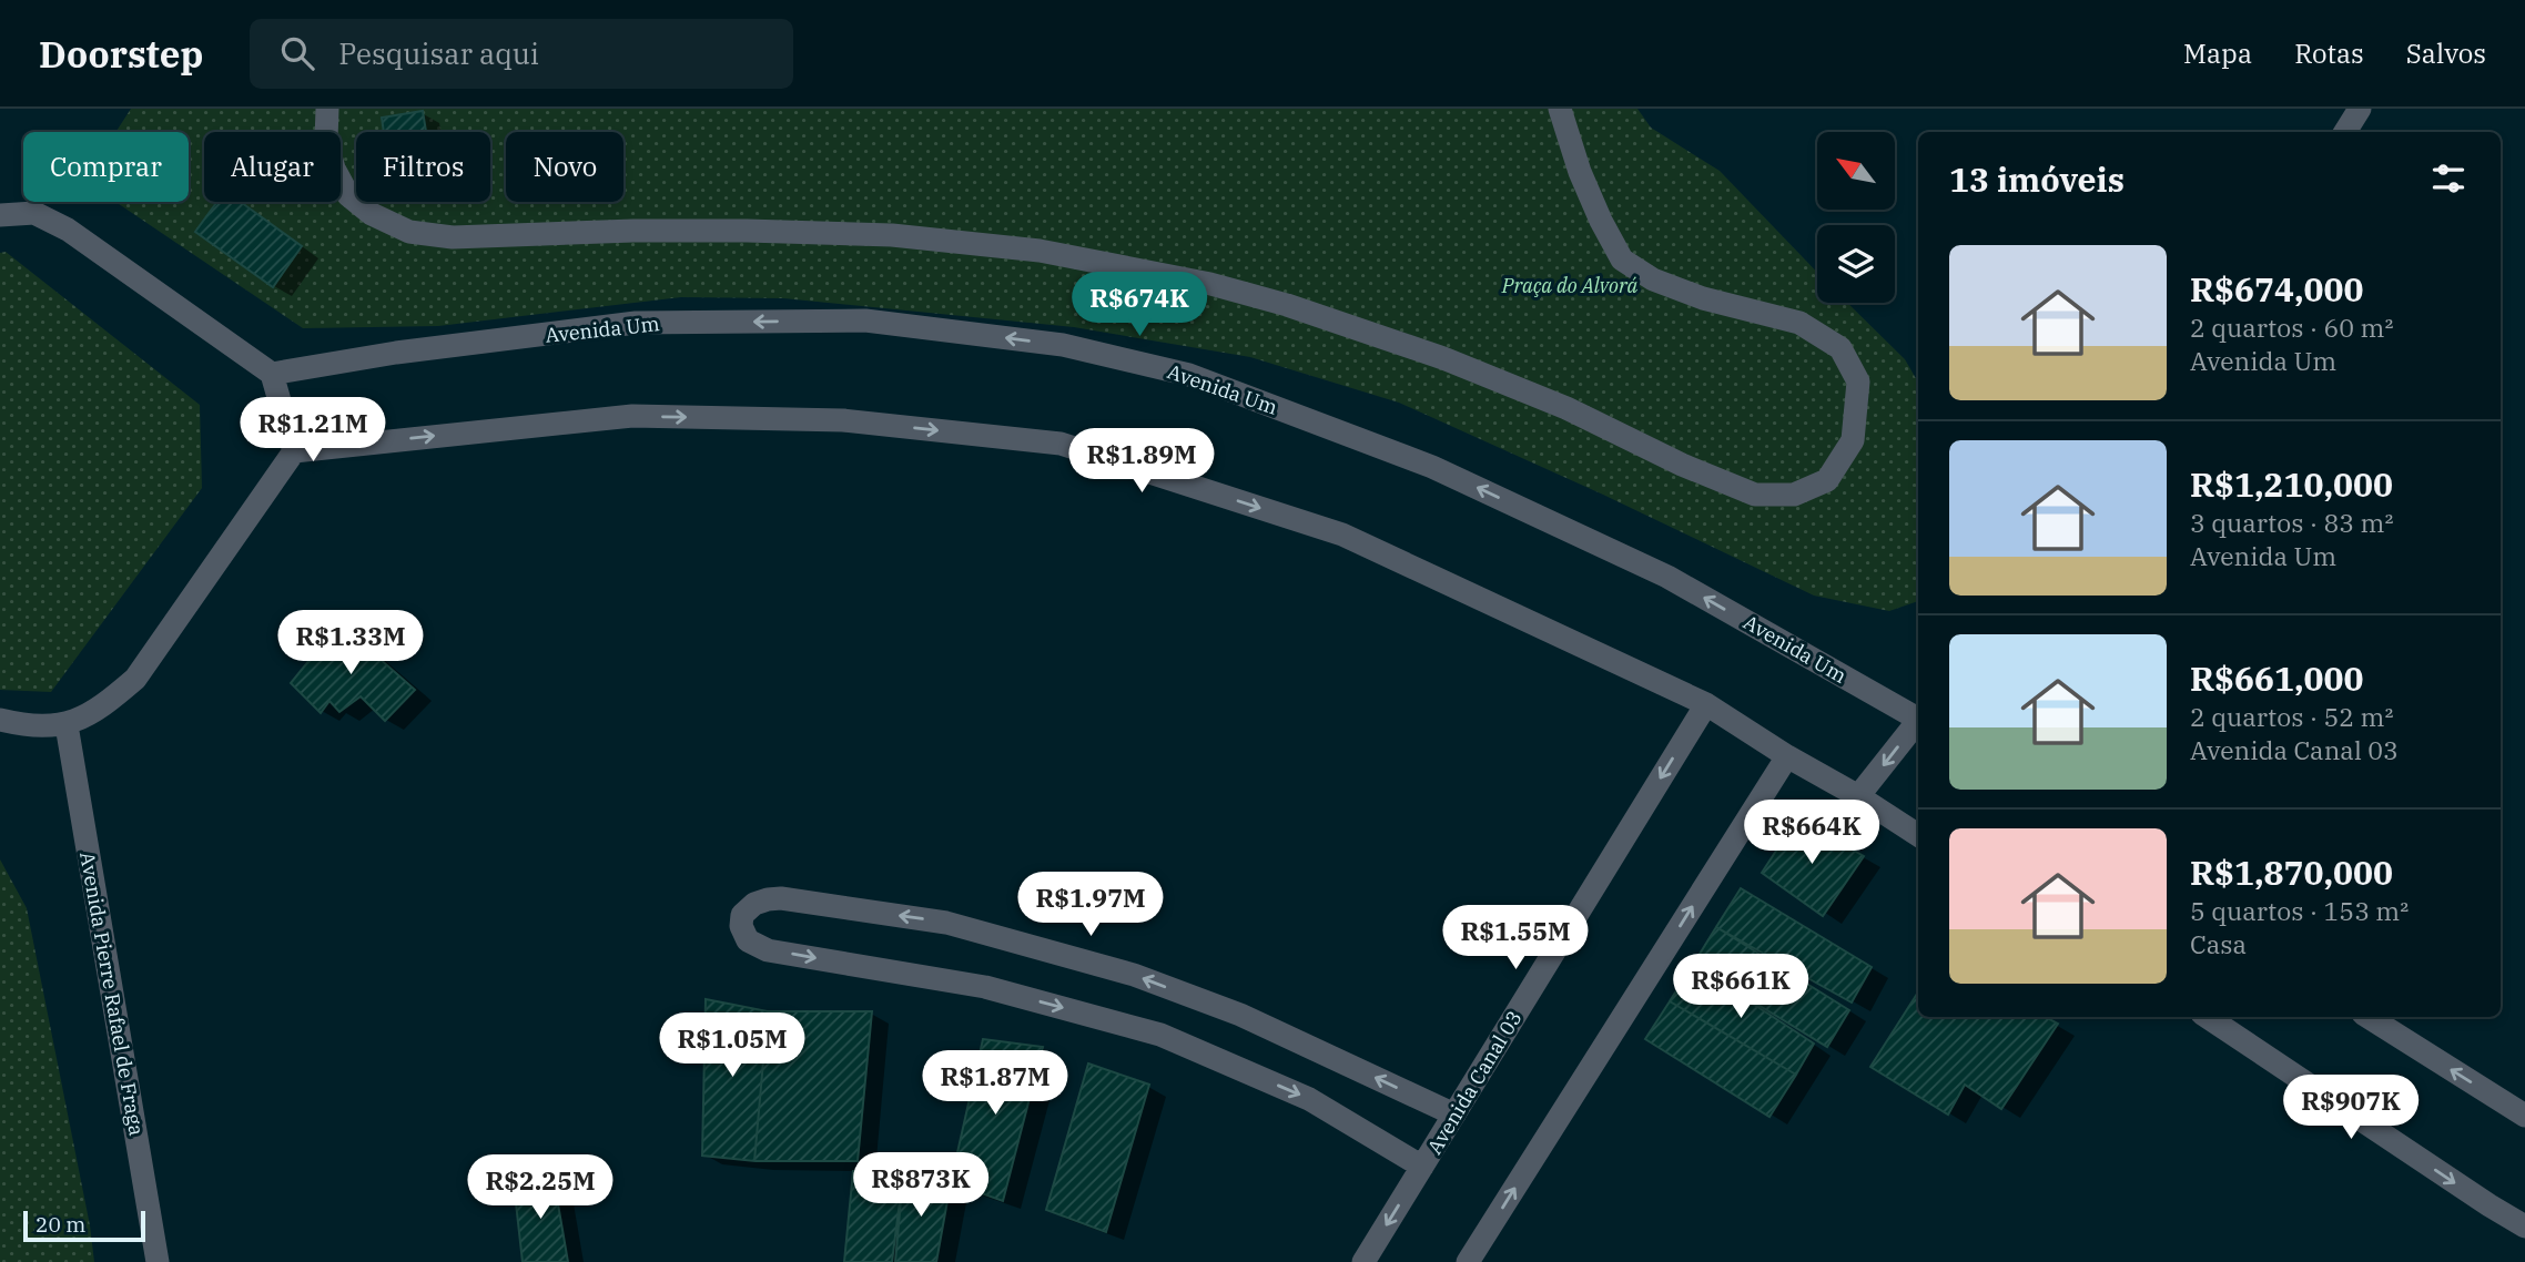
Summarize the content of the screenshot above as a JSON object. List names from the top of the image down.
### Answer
{
  "streets": {
    "street": ["Avenida Um", "Avenida Pierre Rafael de Fraga", "Avenida Canal 03"]
  },
  "parks": ["Praça do Alvorá"],
  "scale_bar": "20 m",
  "north": "top left",
  "page": {
    "header": "Doorstep",
    "search": "Pesquisar aqui",
    "nav": ["Mapa", "Rotas", "Salvos"],
    "chip": [
      "Comprar",
      "Alugar",
      "Filtros",
      "Novo"
    ],
    "heading": "13 imóveis",
    "list": [
      {
        "name": "R$674,000",
        "note": "2 quartos · 60 m² · Avenida Um"
      },
      {
        "name": "R$1,210,000",
        "note": "3 quartos · 83 m² · Avenida Um"
      },
      {
        "name": "R$661,000",
        "note": "2 quartos · 52 m² · Avenida Canal 03"
      },
      {
        "name": "R$1,870,000",
        "note": "5 quartos · 153 m² · Casa"
      }
    ],
    "price": [
      "R$674K",
      "R$1.21M",
      "R$1.89M",
      "R$1.33M",
      "R$664K",
      "R$1.97M",
      "R$1.55M",
      "R$661K",
      "R$1.05M",
      "R$1.87M",
      "R$907K",
      "R$873K",
      "R$2.25M"
    ],
    "scale": "20 m"
  }
}
